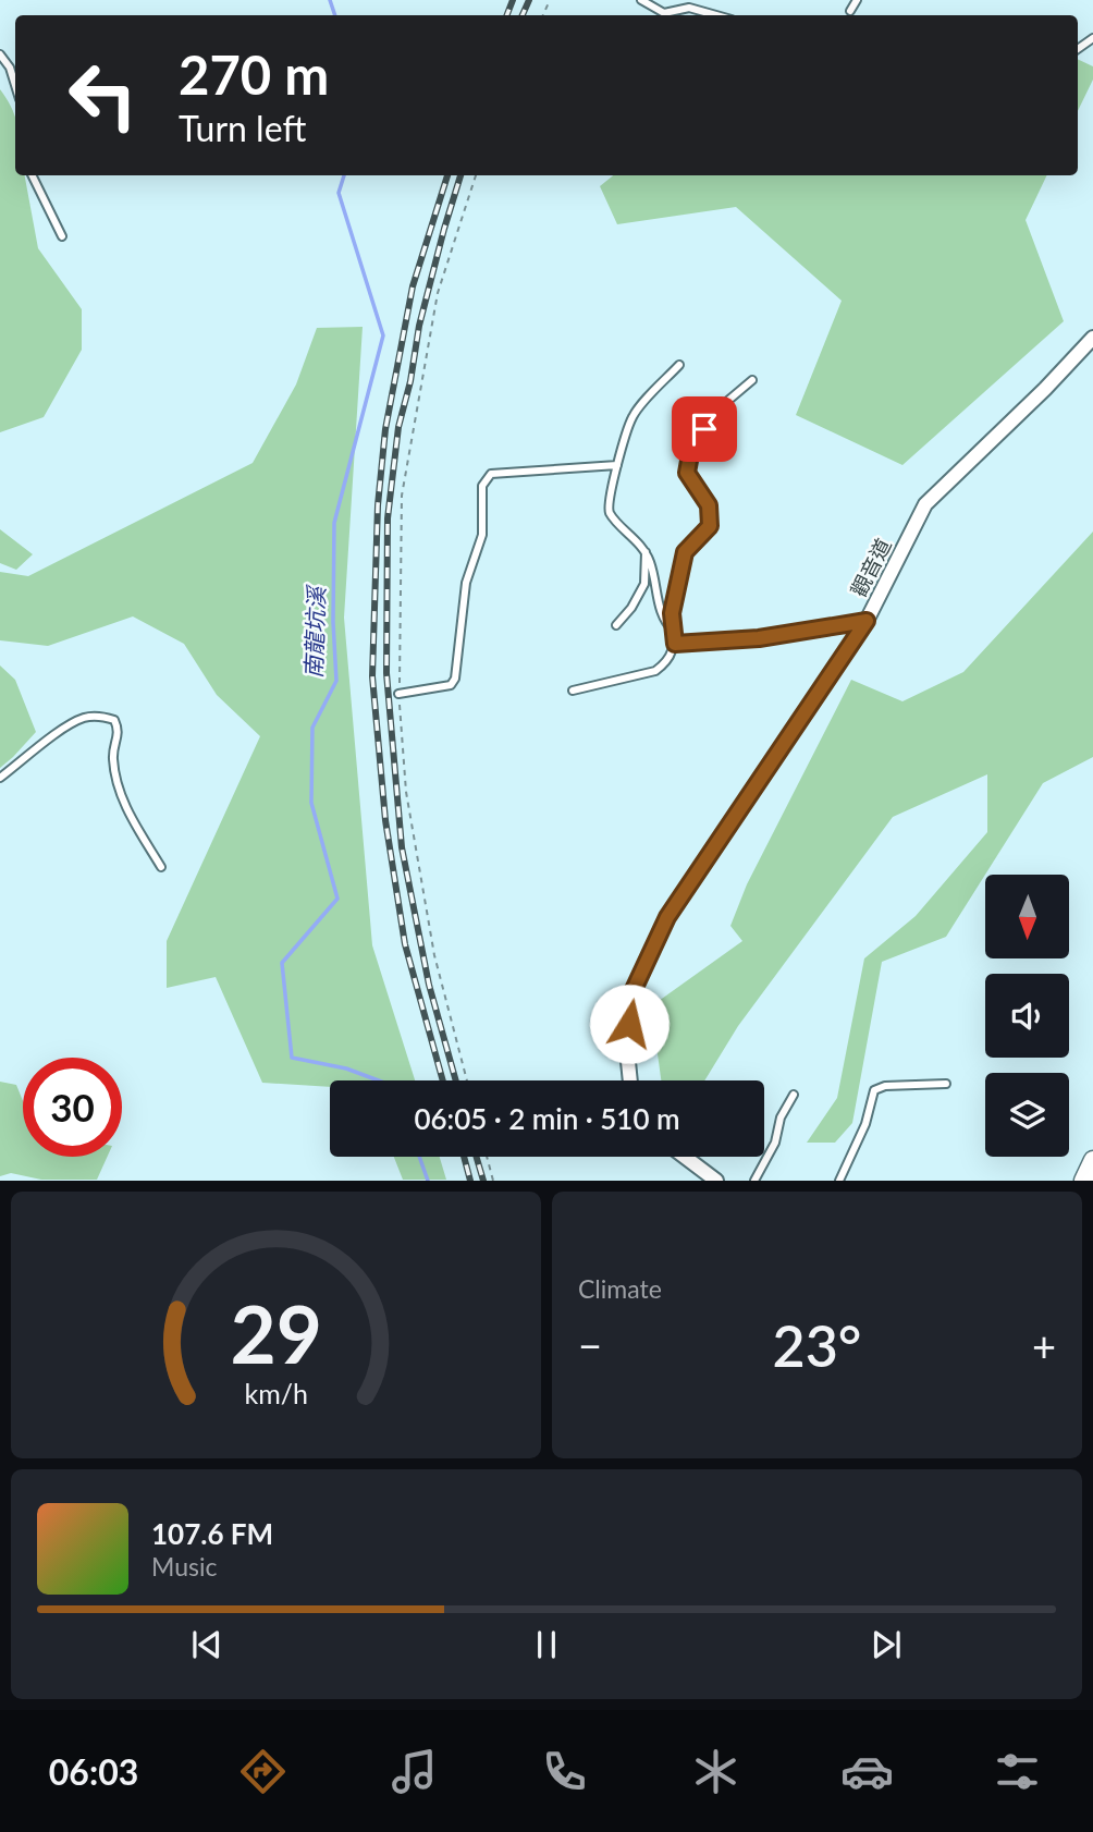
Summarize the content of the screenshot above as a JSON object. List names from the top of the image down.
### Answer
{
  "streets": {
    "street": ["觀音道"]
  },
  "water": ["南龍坑溪"],
  "north": "bottom",
  "page": {
    "turn": ["270 m", "Turn left"],
    "limit": "30",
    "trip": "06:05 · 2 min · 510 m",
    "tile": "Climate",
    "heat": ["−", "23°", "+"],
    "song": ["107.6 FM", "Music"],
    "tabs": "06:03",
    "gauge": ["29", "km/h"]
  }
}
